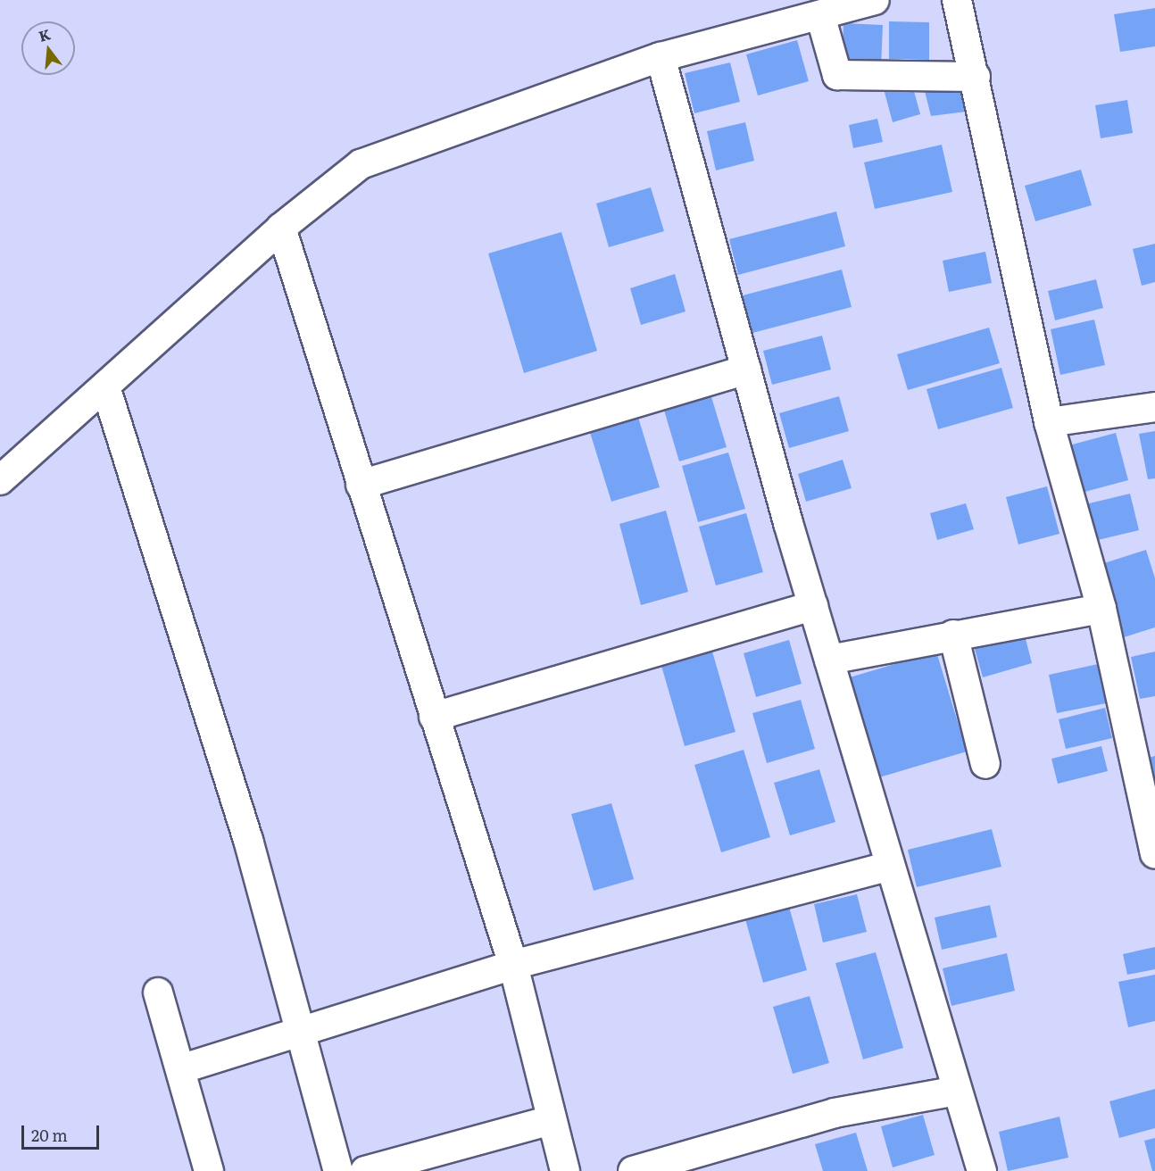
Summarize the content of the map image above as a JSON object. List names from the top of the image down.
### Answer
{
  "scale_bar": "20 m",
  "north": "top"
}
